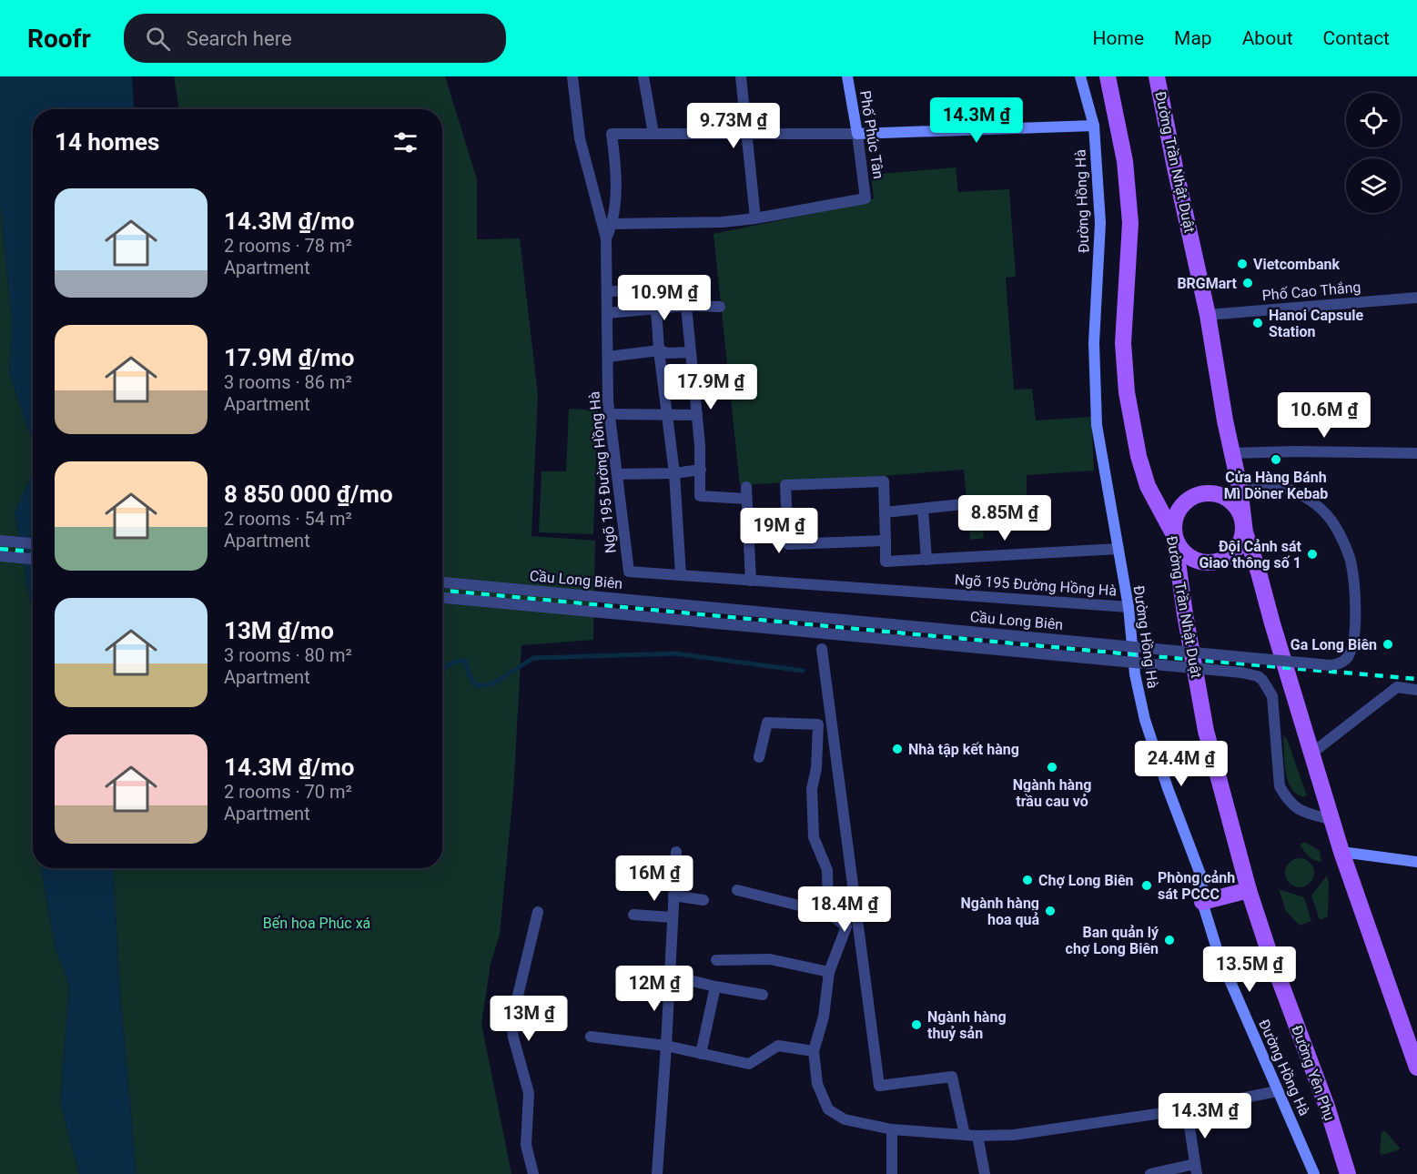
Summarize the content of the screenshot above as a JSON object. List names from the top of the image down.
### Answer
{
  "streets": {
    "main road": ["Đường Trần Nhật Duật", "Đường Yên Phụ"],
    "street": [
      "Phố Phúc Tân",
      "Đường Hồng Hà",
      "Phố Cao Thắng",
      "Ngõ 195 Đường Hồng Hà",
      "Cầu Long Biên"
    ]
  },
  "crossings": [
    ["Đường Trần Nhật Duật", "Phố Cao Thắng"],
    ["Đường Trần Nhật Duật", "Cầu Long Biên"],
    ["Đường Trần Nhật Duật", "Đường Yên Phụ"],
    ["Đường Hồng Hà", "Ngõ 195 Đường Hồng Hà"]
  ],
  "parks": ["Bến hoa Phúc xá"],
  "places": [
    "Vietcombank",
    "BRGMart",
    "Hanoi Capsule Station",
    "Cửa Hàng Bánh Mì Döner Kebab",
    "Đội Cảnh sát Giao thông số 1",
    "Ga Long Biên",
    "Nhà tập kết hàng",
    "Ngành hàng trầu cau vỏ",
    "Chợ Long Biên",
    "Phòng cảnh sát PCCC",
    "Ngành hàng hoa quả",
    "Ban quản lý chợ Long Biên",
    "Ngành hàng thuỷ sản"
  ],
  "page": {
    "header": "Roofr",
    "search": "Search here",
    "nav": [
      "Home",
      "Map",
      "About",
      "Contact"
    ],
    "price": [
      "14.3M ₫",
      "9.73M ₫",
      "10.9M ₫",
      "17.9M ₫",
      "10.6M ₫",
      "8.85M ₫",
      "19M ₫",
      "24.4M ₫",
      "16M ₫",
      "18.4M ₫",
      "13.5M ₫",
      "12M ₫",
      "13M ₫",
      "14.3M ₫"
    ],
    "heading": "14 homes",
    "list": [
      {
        "name": "14.3M ₫/mo",
        "note": "2 rooms · 78 m² · Apartment"
      },
      {
        "name": "17.9M ₫/mo",
        "note": "3 rooms · 86 m² · Apartment"
      },
      {
        "name": "8 850 000 ₫/mo",
        "note": "2 rooms · 54 m² · Apartment"
      },
      {
        "name": "13M ₫/mo",
        "note": "3 rooms · 80 m² · Apartment"
      },
      {
        "name": "14.3M ₫/mo",
        "note": "2 rooms · 70 m² · Apartment"
      }
    ]
  }
}
